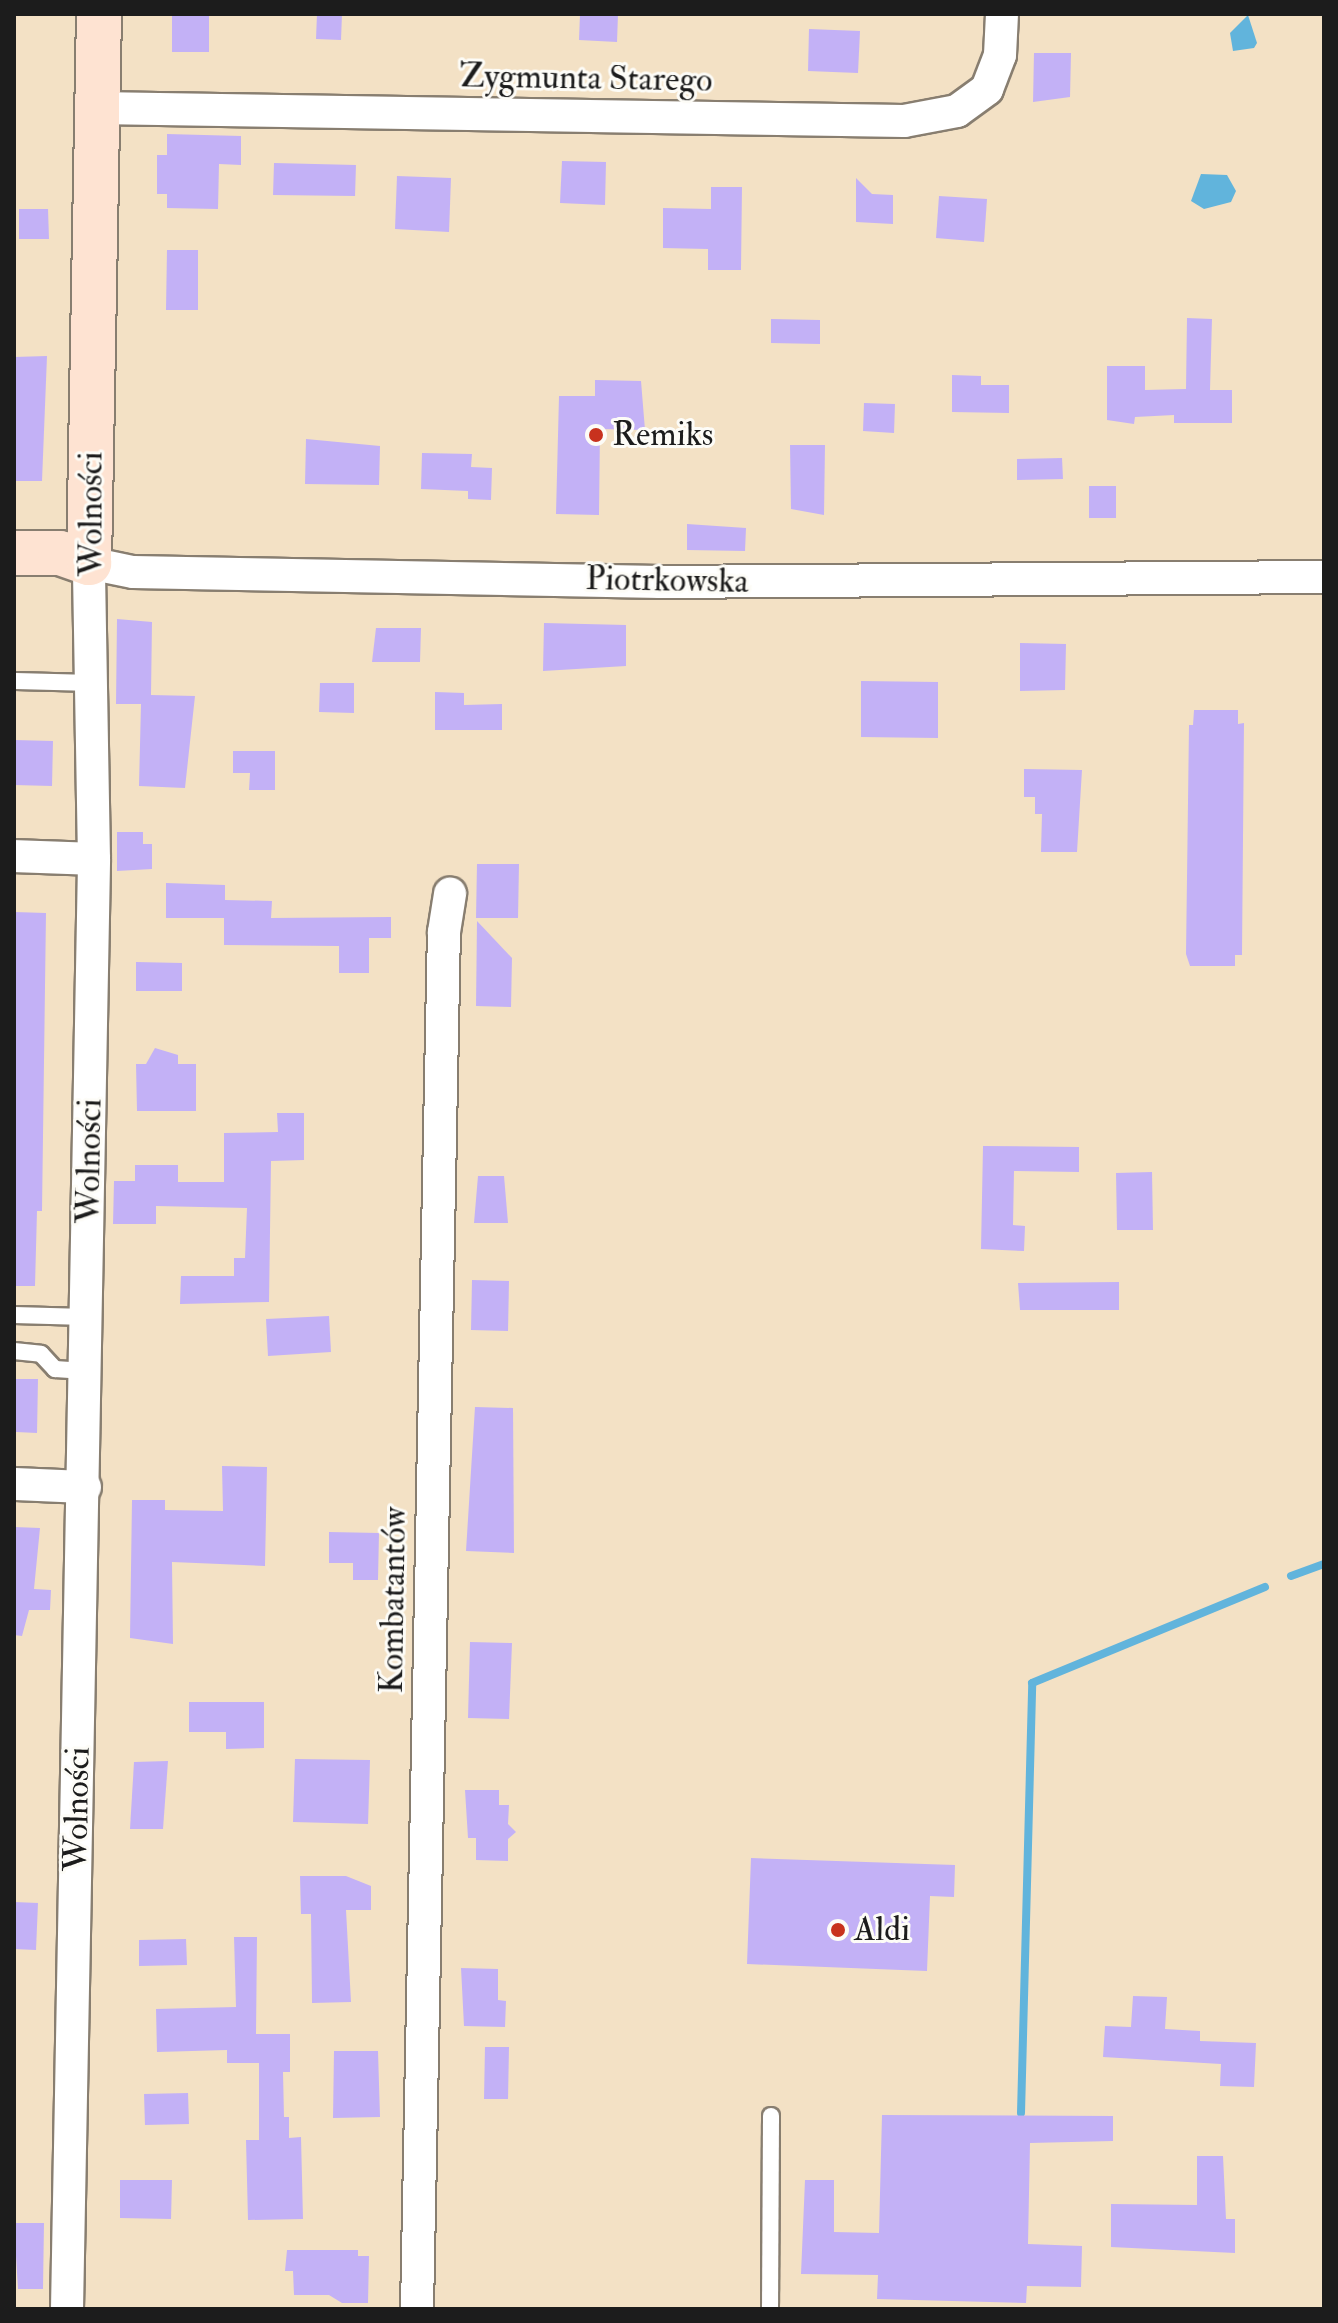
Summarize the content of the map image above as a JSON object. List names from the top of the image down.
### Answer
{
  "streets": {
    "street": [
      "Zygmunta Starego",
      "Wolności",
      "Piotrkowska",
      "Kombatantów"
    ]
  },
  "crossings": [
    ["Zygmunta Starego", "Wolności"],
    ["Wolności", "Piotrkowska"]
  ],
  "places": ["Remiks", "Aldi"]
}
